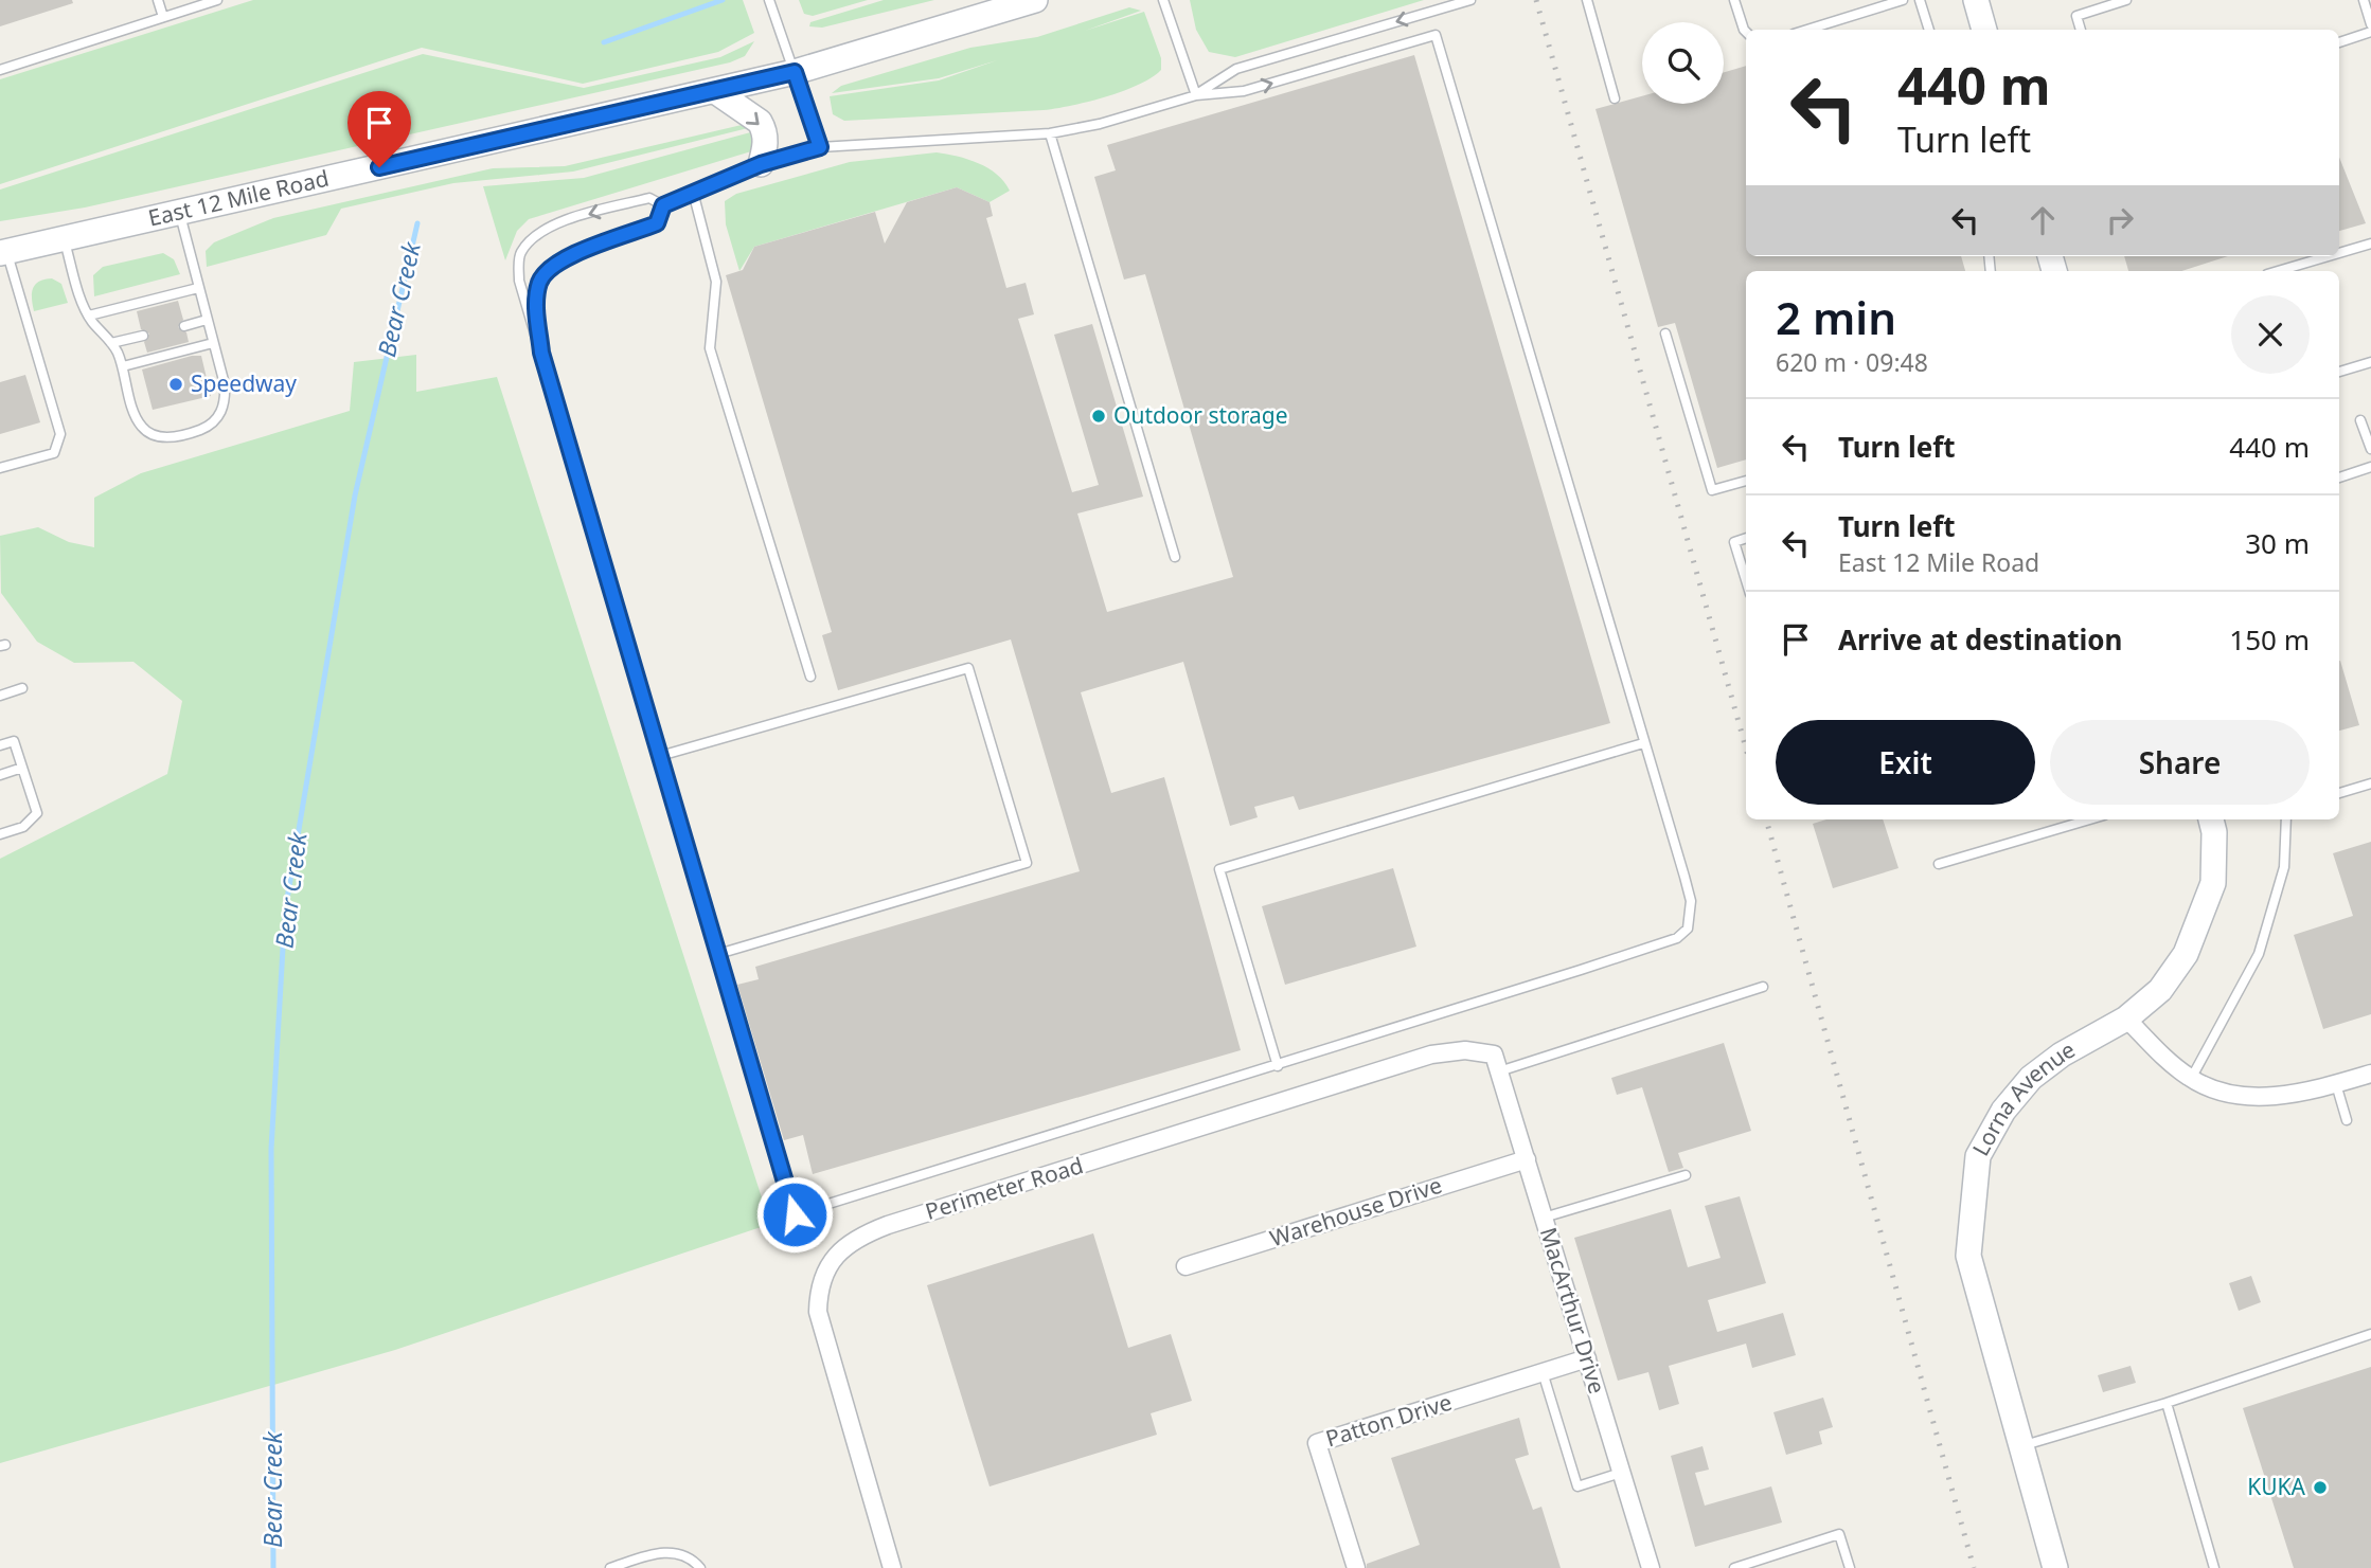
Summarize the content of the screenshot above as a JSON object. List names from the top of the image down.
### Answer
{
  "streets": {
    "main road": ["East 12 Mile Road", "Lorna Avenue"],
    "street": [
      "Perimeter Road",
      "Warehouse Drive",
      "MacArthur Drive",
      "Patton Drive"
    ]
  },
  "crossings": [
    ["Perimeter Road", "MacArthur Drive"],
    ["Warehouse Drive", "MacArthur Drive"],
    ["MacArthur Drive", "Patton Drive"]
  ],
  "water": ["Bear Creek"],
  "places": ["Speedway", "Outdoor storage", "KUKA"],
  "page": {
    "turn": ["440 m", "Turn left"],
    "heading": ["2 min", "620 m · 09:48"],
    "list": [
      {
        "name": "Turn left",
        "value": "440 m"
      },
      {
        "name": "Turn left",
        "note": "East 12 Mile Road",
        "value": "30 m"
      },
      {
        "name": "Arrive at destination",
        "value": "150 m"
      }
    ],
    "buttons": ["Exit", "Share"]
  }
}
